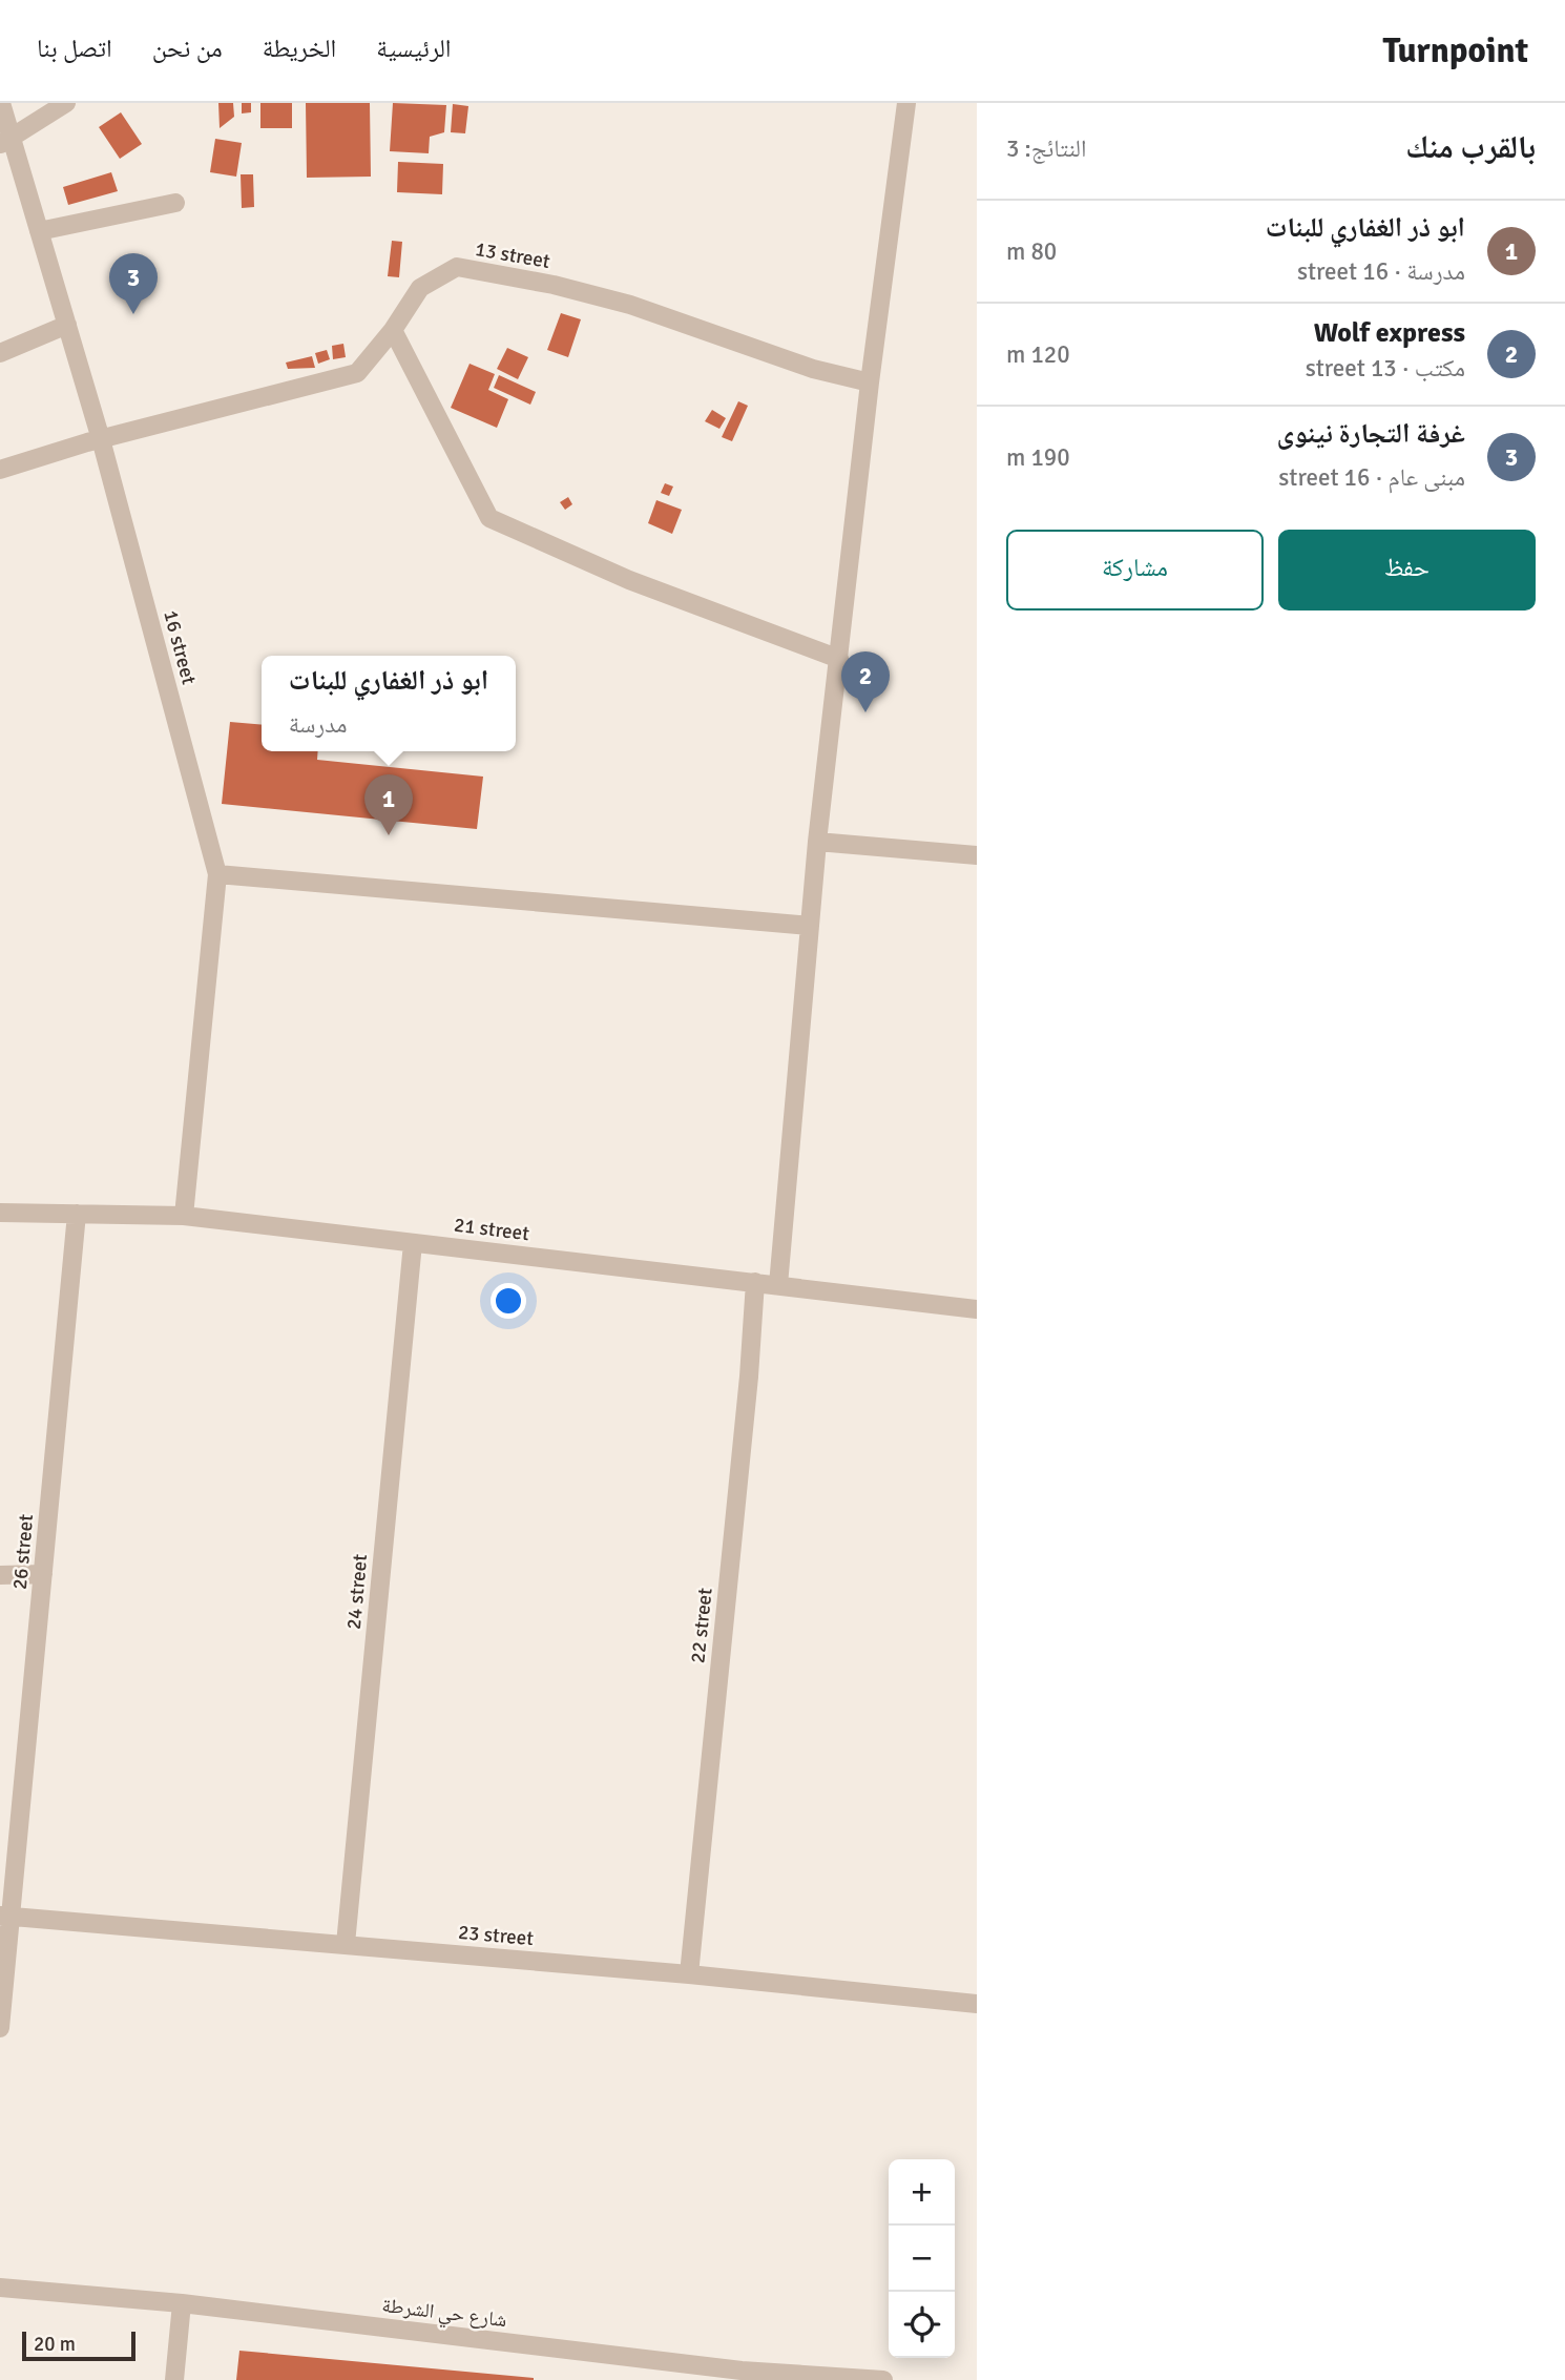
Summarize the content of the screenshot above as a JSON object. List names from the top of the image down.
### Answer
{
  "streets": {
    "street": [
      "13 street",
      "16 street",
      "21 street",
      "26 street",
      "24 street",
      "22 street",
      "23 street",
      "شارع حي الشرطة"
    ]
  },
  "crossings": [
    ["13 street", "16 street"],
    ["16 street", "21 street"],
    ["21 street", "26 street"],
    ["21 street", "24 street"],
    ["21 street", "22 street"],
    ["26 street", "23 street"],
    ["24 street", "23 street"],
    ["22 street", "23 street"]
  ],
  "scale_bar": "20 m",
  "page": {
    "header": "Turnpoint",
    "nav": [
      "الرئيسية",
      "الخريطة",
      "من نحن",
      "اتصل بنا"
    ],
    "heading": ["بالقرب منك", "النتائج: 3"],
    "list": [
      {
        "mark": "1",
        "name": "ابو ذر الغفاري للبنات",
        "note": "مدرسة · 16 street",
        "value": "80 m"
      },
      {
        "mark": "2",
        "name": "Wolf express",
        "note": "مكتب · 13 street",
        "value": "120 m"
      },
      {
        "mark": "3",
        "name": "غرفة التجارة نينوى",
        "note": "مبنى عام · 16 street",
        "value": "190 m"
      }
    ],
    "pins": ["3", "2", "1"],
    "buttons": ["حفظ", "مشاركة"],
    "popup": ["ابو ذر الغفاري للبنات", "مدرسة"],
    "map_buttons": ["+", "−"],
    "scale": "20 m"
  }
}
